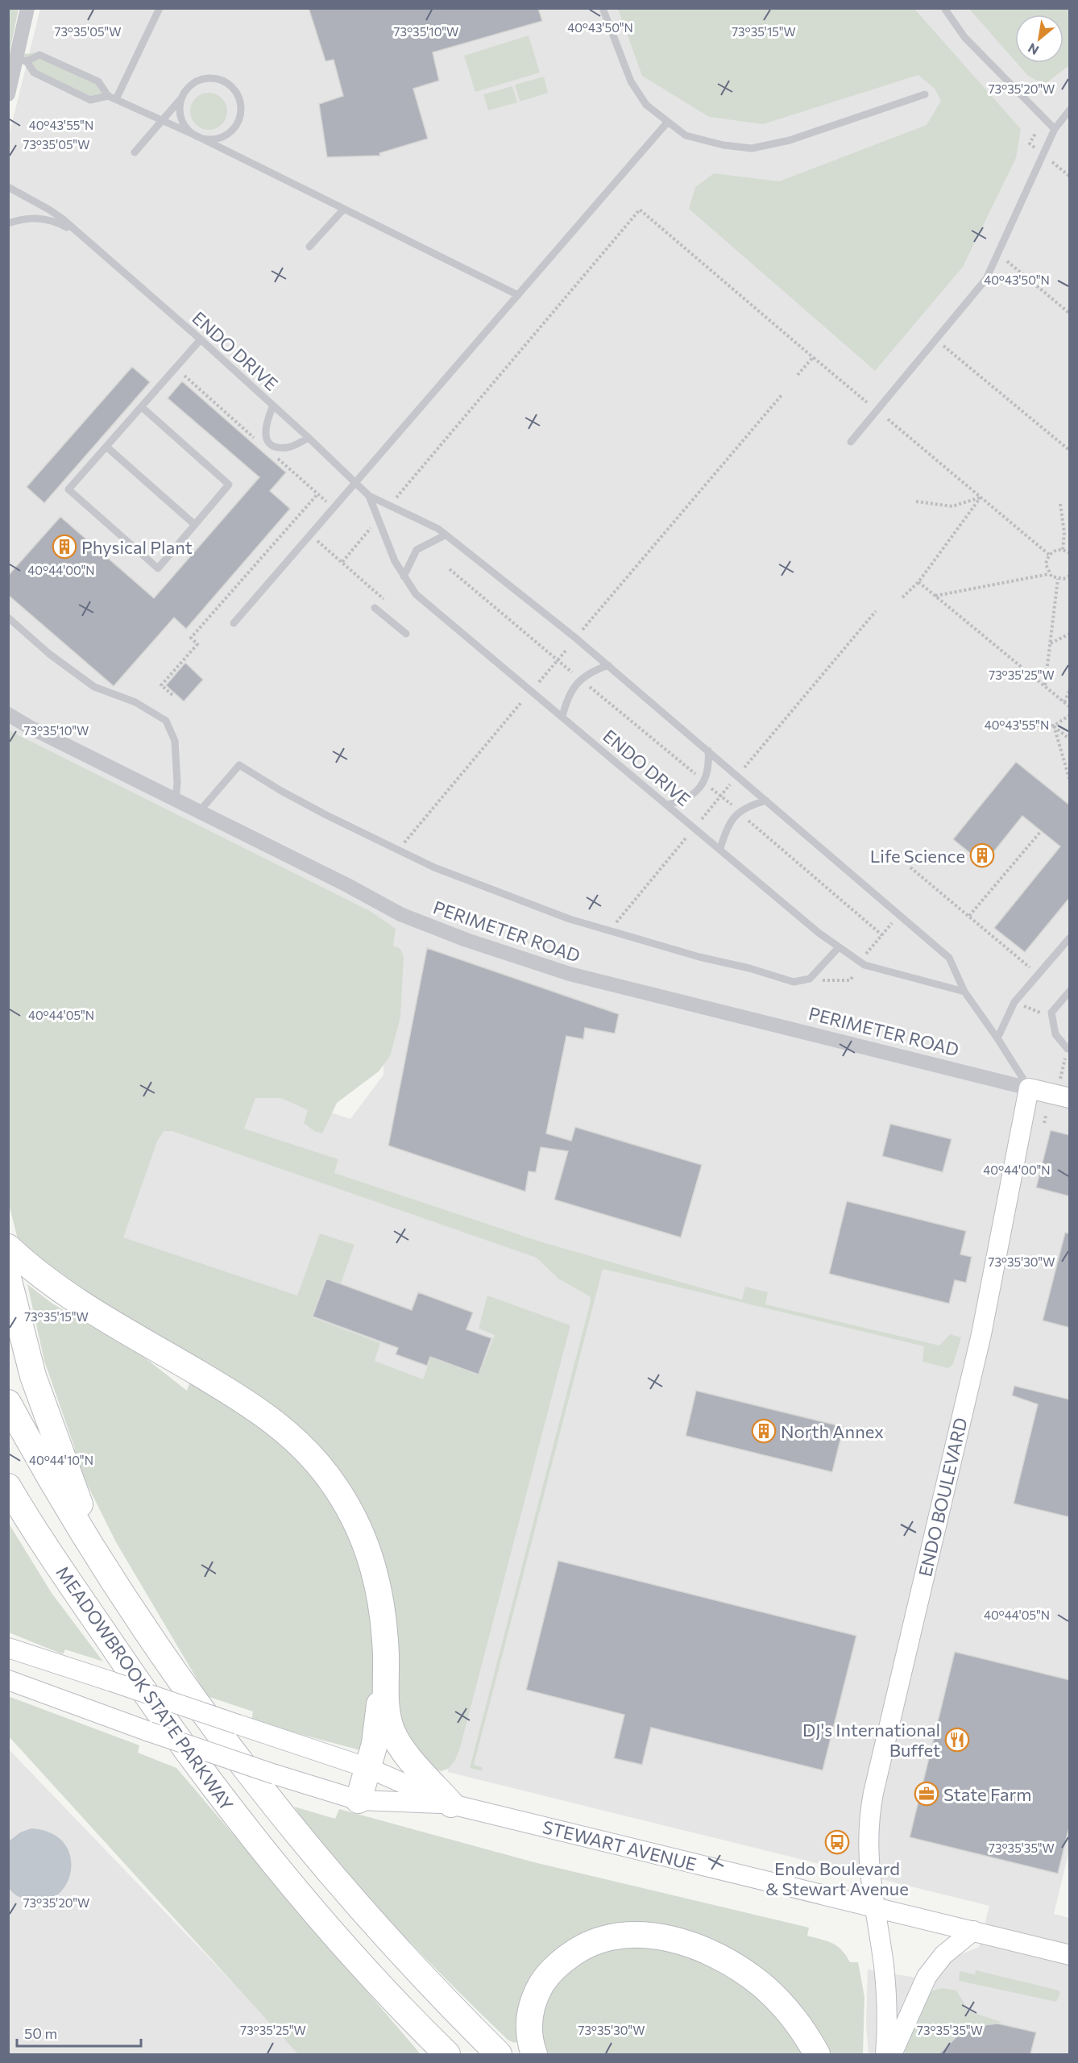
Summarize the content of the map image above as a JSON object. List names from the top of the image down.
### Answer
{
  "streets": {
    "highway": ["MEADOWBROOK STATE PARKWAY"],
    "main road": ["ENDO BOULEVARD", "STEWART AVENUE"],
    "street": ["PERIMETER ROAD"],
    "lane": ["ENDO DRIVE"]
  },
  "crossings": [
    ["ENDO DRIVE", "PERIMETER ROAD"],
    ["ENDO DRIVE", "ENDO BOULEVARD"],
    ["PERIMETER ROAD", "ENDO BOULEVARD"],
    ["ENDO BOULEVARD", "STEWART AVENUE"]
  ],
  "places": {
    "building": ["Physical Plant", "Life Science", "North Annex"],
    "restaurant": ["DJ's International Buffet"],
    "office": ["State Farm"],
    "bus stop": ["Endo Boulevard & Stewart Avenue"]
  },
  "scale_bar": "50 m",
  "north": "bottom left",
  "coordinates": [
    "40°43'50\"N",
    "73°35'05\"W",
    "73°35'10\"W",
    "73°35'15\"W",
    "73°35'20\"W",
    "40°43'55\"N",
    "40°44'00\"N",
    "73°35'25\"W",
    "40°44'05\"N",
    "73°35'30\"W",
    "40°44'10\"N",
    "73°35'35\"W"
  ]
}
